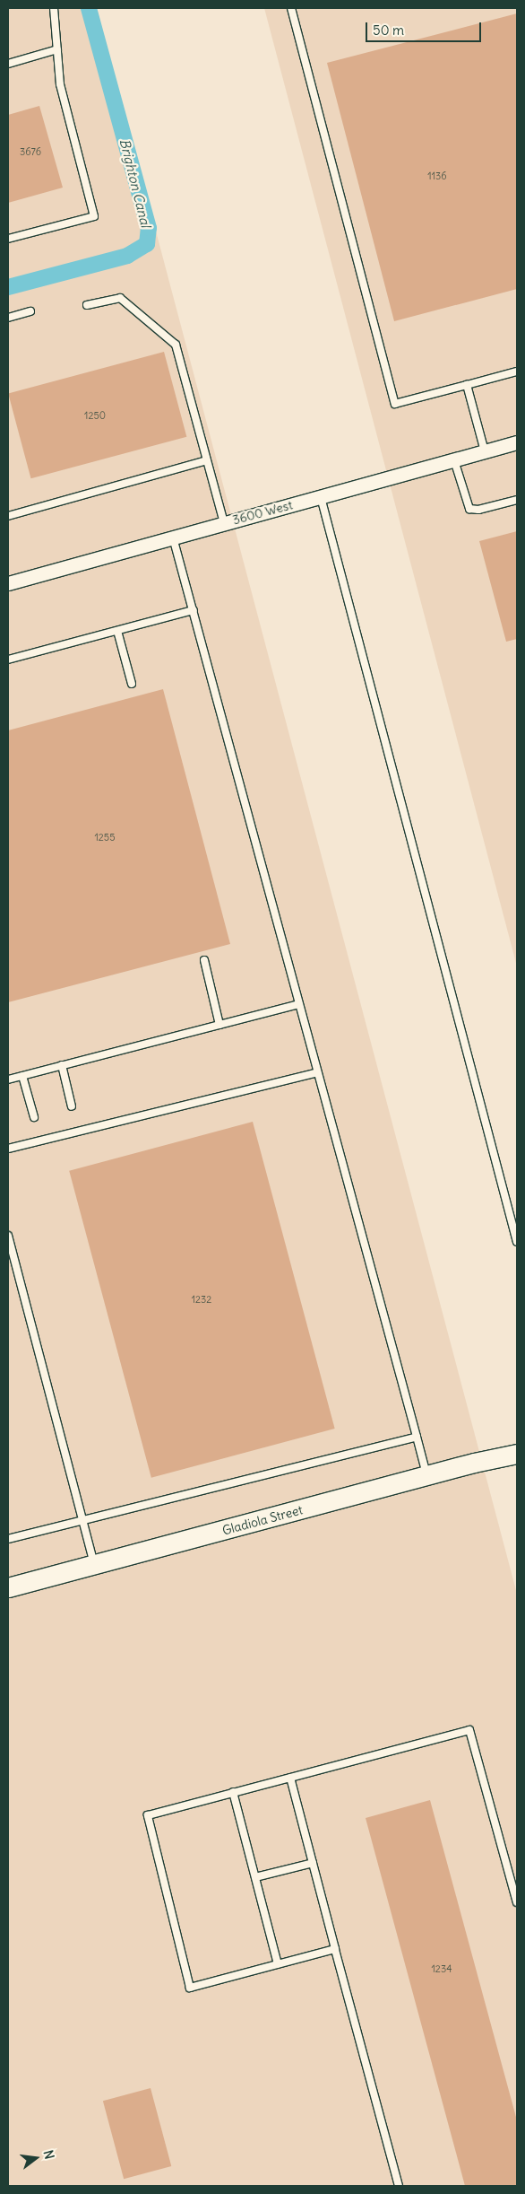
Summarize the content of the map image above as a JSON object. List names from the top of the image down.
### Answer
{
  "streets": {
    "street": ["3600 West", "Gladiola Street"]
  },
  "water": ["Brighton Canal"],
  "house_numbers": [
    "3676",
    "1136",
    "1250",
    "1255",
    "1232",
    "1234"
  ],
  "scale_bar": "50 m",
  "north": "right"
}
